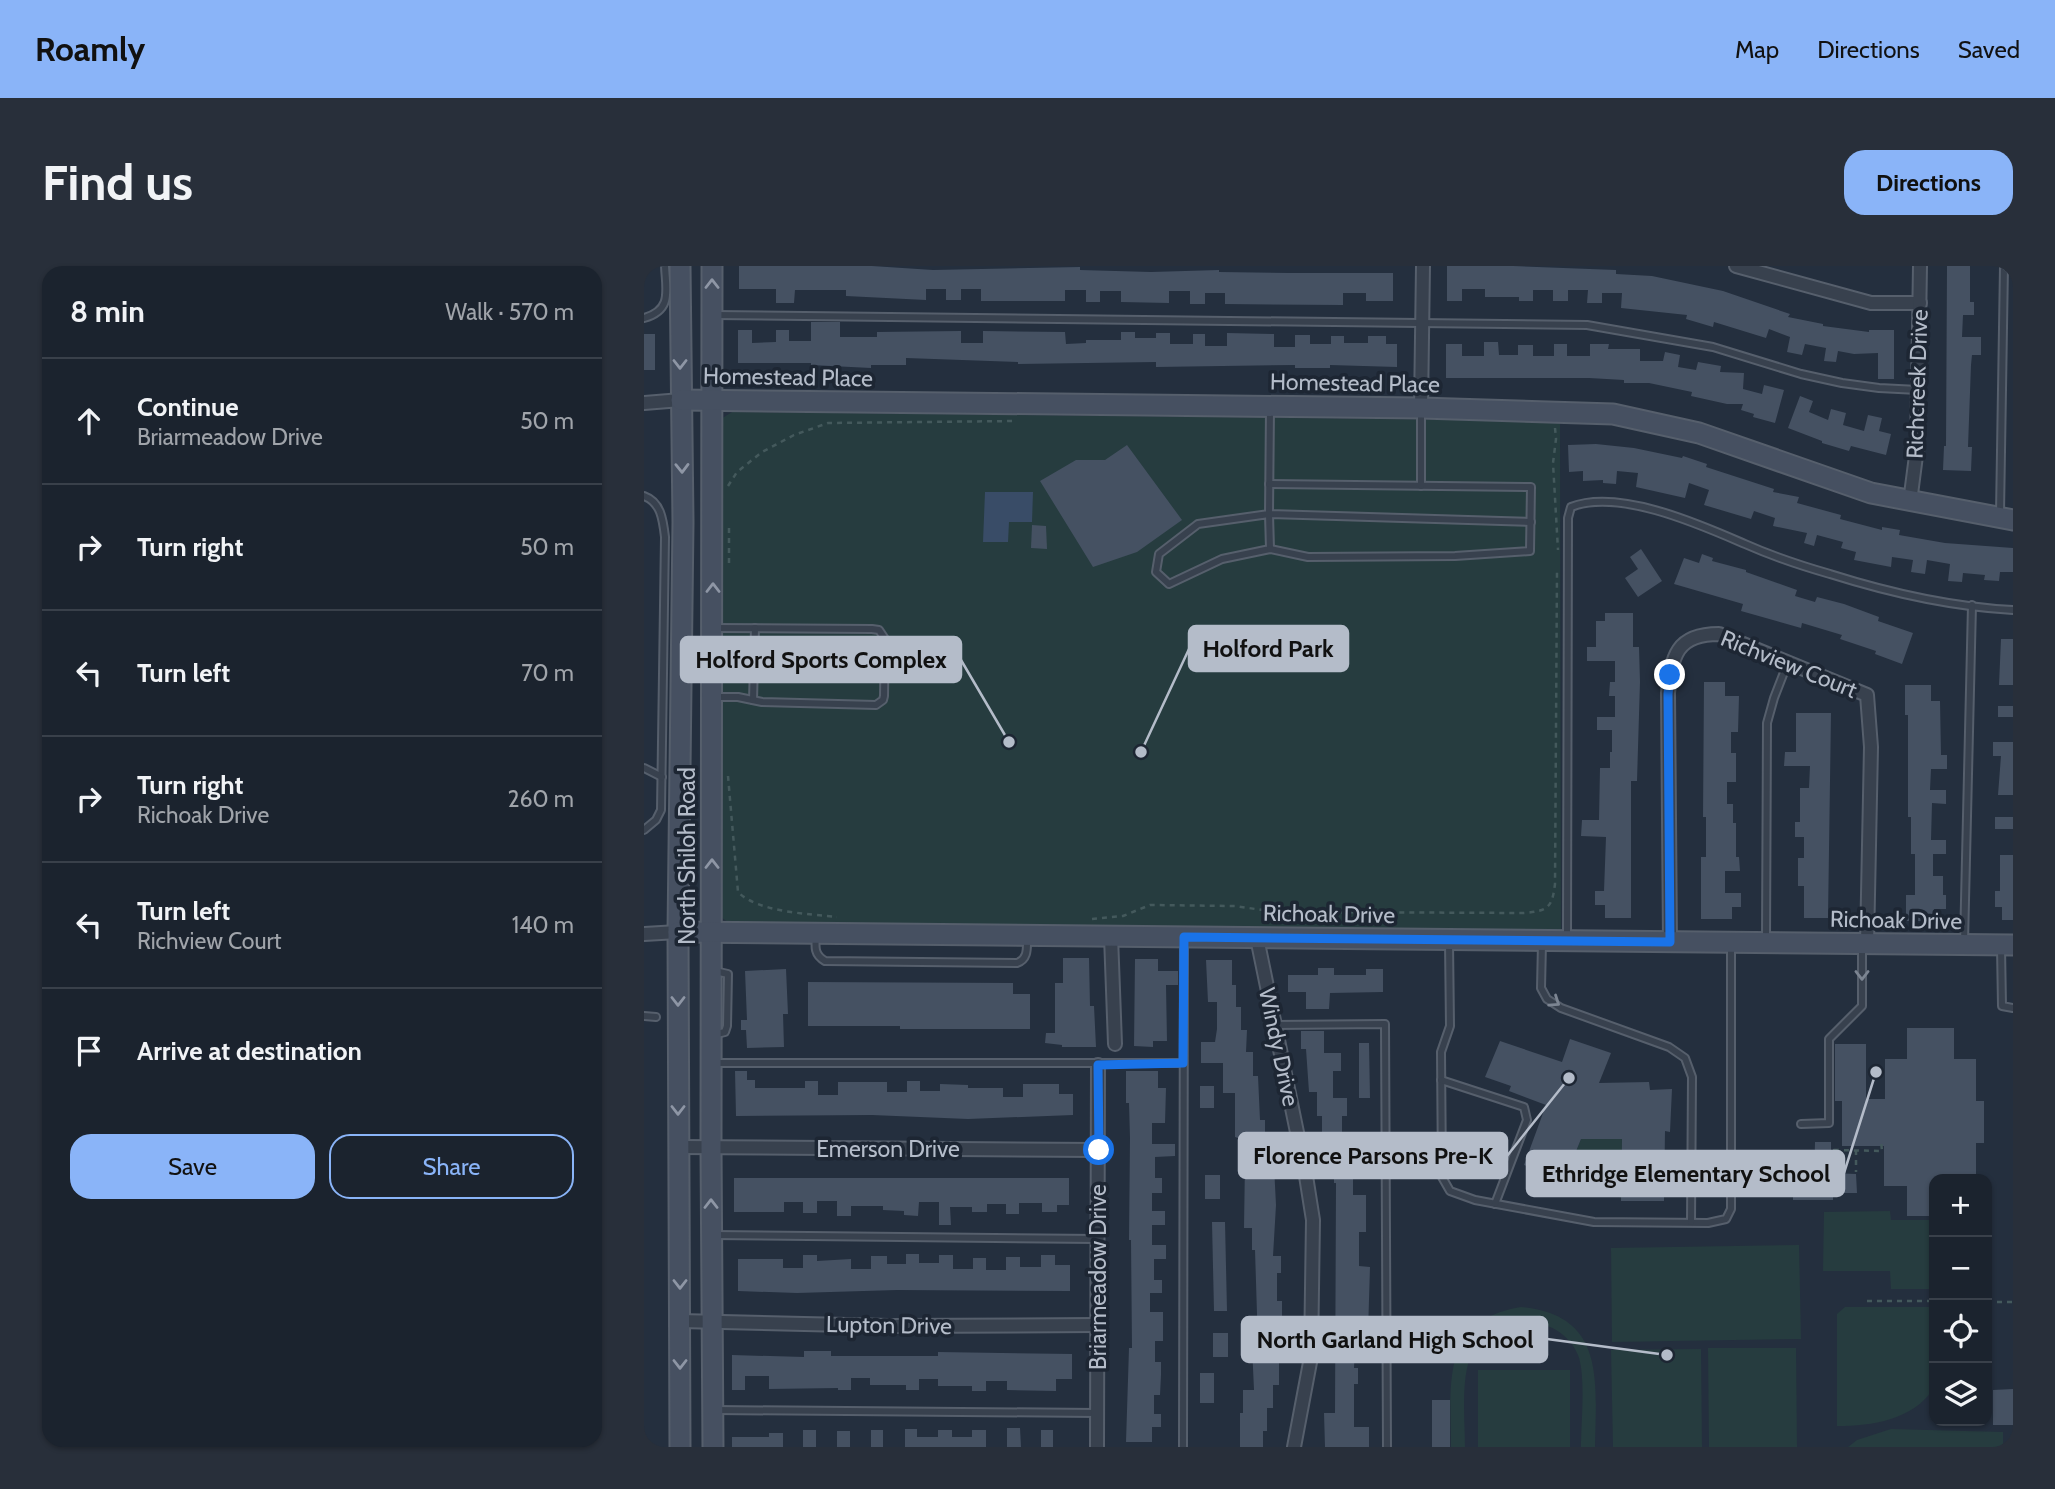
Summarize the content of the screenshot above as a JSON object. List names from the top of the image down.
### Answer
{
  "streets": {
    "street": [
      "Homestead Place",
      "Richcreek Drive",
      "Richview Court",
      "North Shiloh Road",
      "Richoak Drive",
      "Windy Drive",
      "Emerson Drive",
      "Briarmeadow Drive",
      "Lupton Drive"
    ]
  },
  "crossings": [
    ["Homestead Place", "Richcreek Drive"],
    ["Homestead Place", "North Shiloh Road"],
    ["Richview Court", "Richoak Drive"],
    ["North Shiloh Road", "Richoak Drive"],
    ["North Shiloh Road", "Emerson Drive"],
    ["North Shiloh Road", "Lupton Drive"],
    ["Richoak Drive", "Windy Drive"],
    ["Emerson Drive", "Briarmeadow Drive"],
    ["Briarmeadow Drive", "Lupton Drive"]
  ],
  "places": [
    "Holford Sports Complex",
    "Holford Park",
    "Ethridge Elementary School",
    "Florence Parsons Pre-K",
    "North Garland High School"
  ],
  "page": {
    "header": "Roamly",
    "nav": ["Map", "Directions", "Saved"],
    "buttons": [
      "Directions",
      ["Save", "Share"]
    ],
    "title": "Find us",
    "heading": ["8 min", "Walk · 570 m"],
    "list": [
      ["Continue", "Briarmeadow Drive", "50 m"],
      ["Turn right", "50 m"],
      ["Turn left", "70 m"],
      ["Turn right", "Richoak Drive", "260 m"],
      ["Turn left", "Richview Court", "140 m"],
      "Arrive at destination"
    ],
    "map_buttons": ["+", "−"]
  }
}
